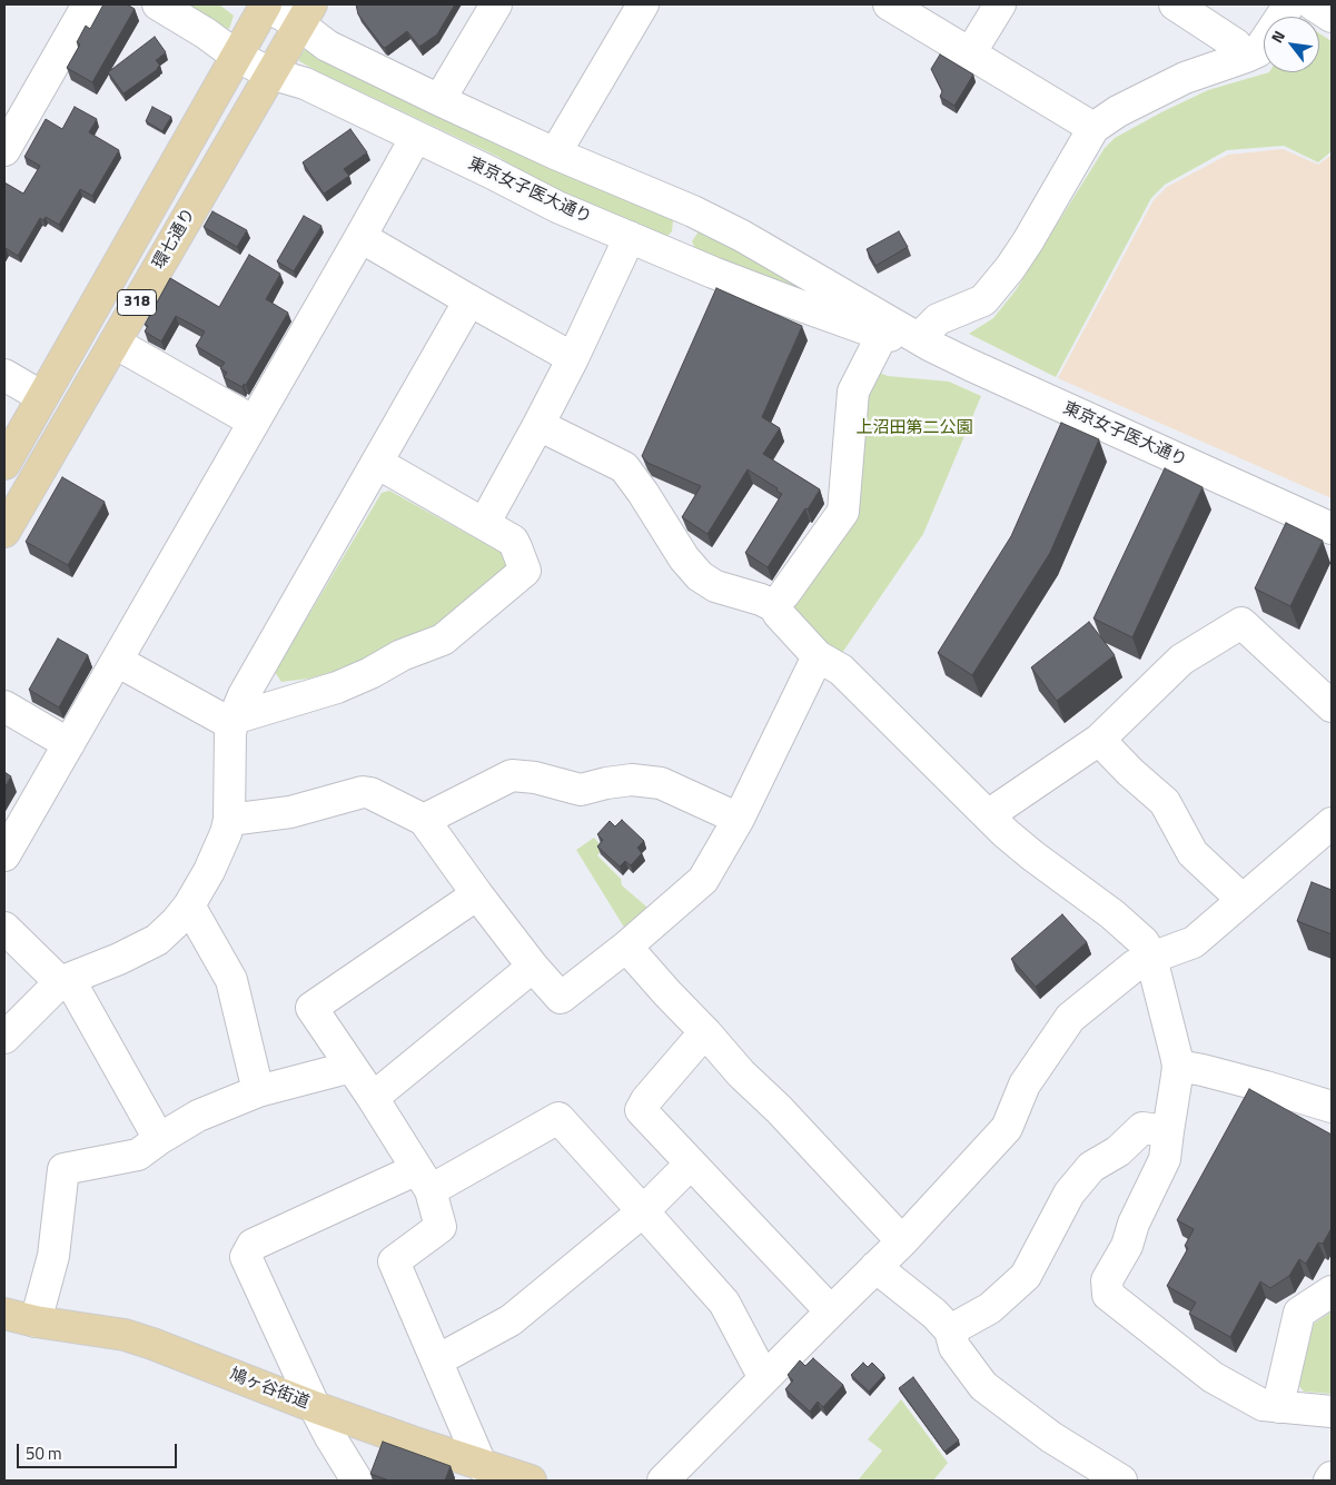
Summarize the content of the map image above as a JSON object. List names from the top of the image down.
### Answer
{
  "streets": {
    "main road": ["環七通り", "318", "鳩ヶ谷街道"],
    "street": ["東京女子医大通り"]
  },
  "crossings": [
    ["東京女子医大通り", "環七通り"],
    ["東京女子医大通り", "318"]
  ],
  "parks": ["上沼田第二公園"],
  "scale_bar": "50 m",
  "north": "top left"
}
